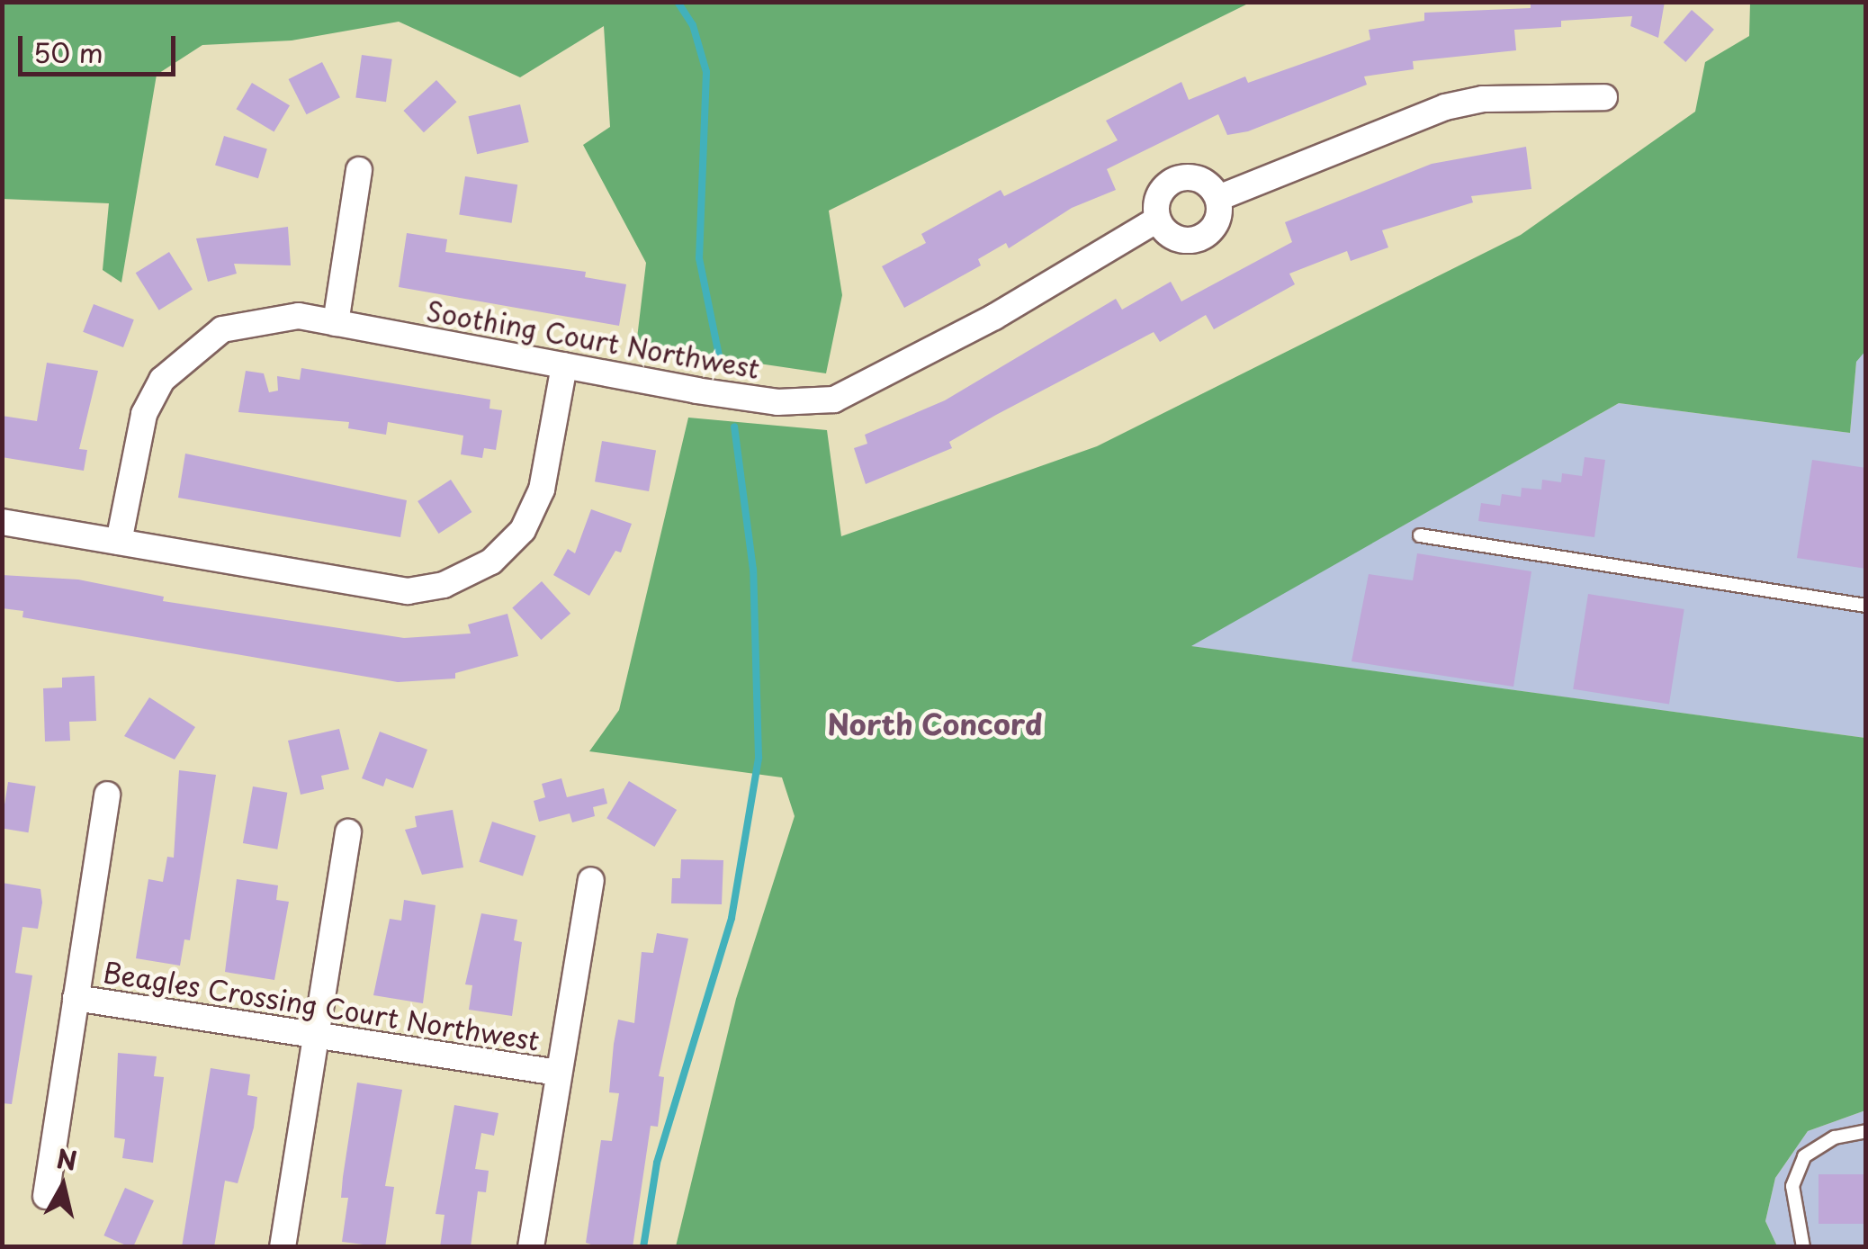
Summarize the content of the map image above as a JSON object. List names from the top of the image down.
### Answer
{
  "streets": {
    "street": ["Soothing Court Northwest", "Beagles Crossing Court Northwest"]
  },
  "districts": ["North Concord"],
  "scale_bar": "50 m",
  "north": "top"
}
